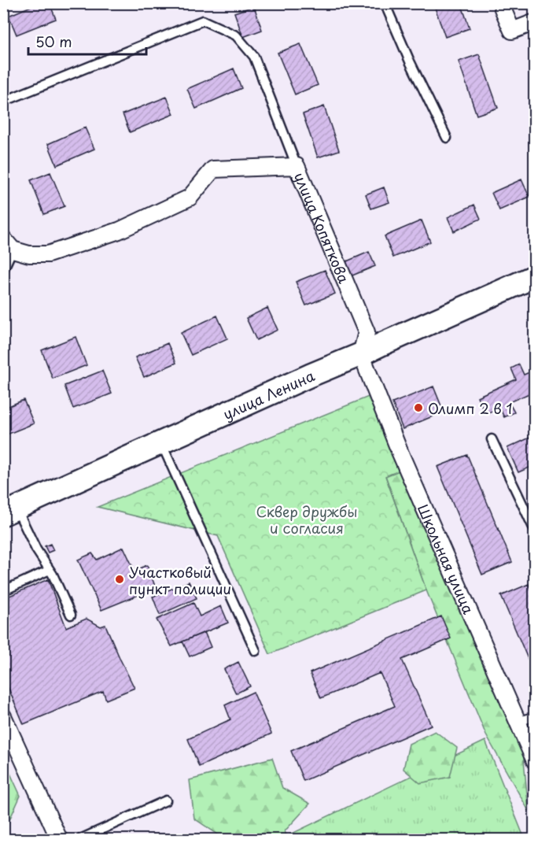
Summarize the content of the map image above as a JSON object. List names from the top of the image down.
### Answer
{
  "streets": {
    "main road": ["улица Ленина"],
    "street": ["улица Копяткова", "Школьная улица"]
  },
  "crossings": [
    ["улица Копяткова", "улица Ленина"],
    ["улица Копяткова", "Школьная улица"],
    ["улица Ленина", "Школьная улица"]
  ],
  "parks": ["Сквер дружбы и согласия"],
  "places": ["Олимп 2 в 1", "Участковый пункт полиции"],
  "scale_bar": "50 m"
}
